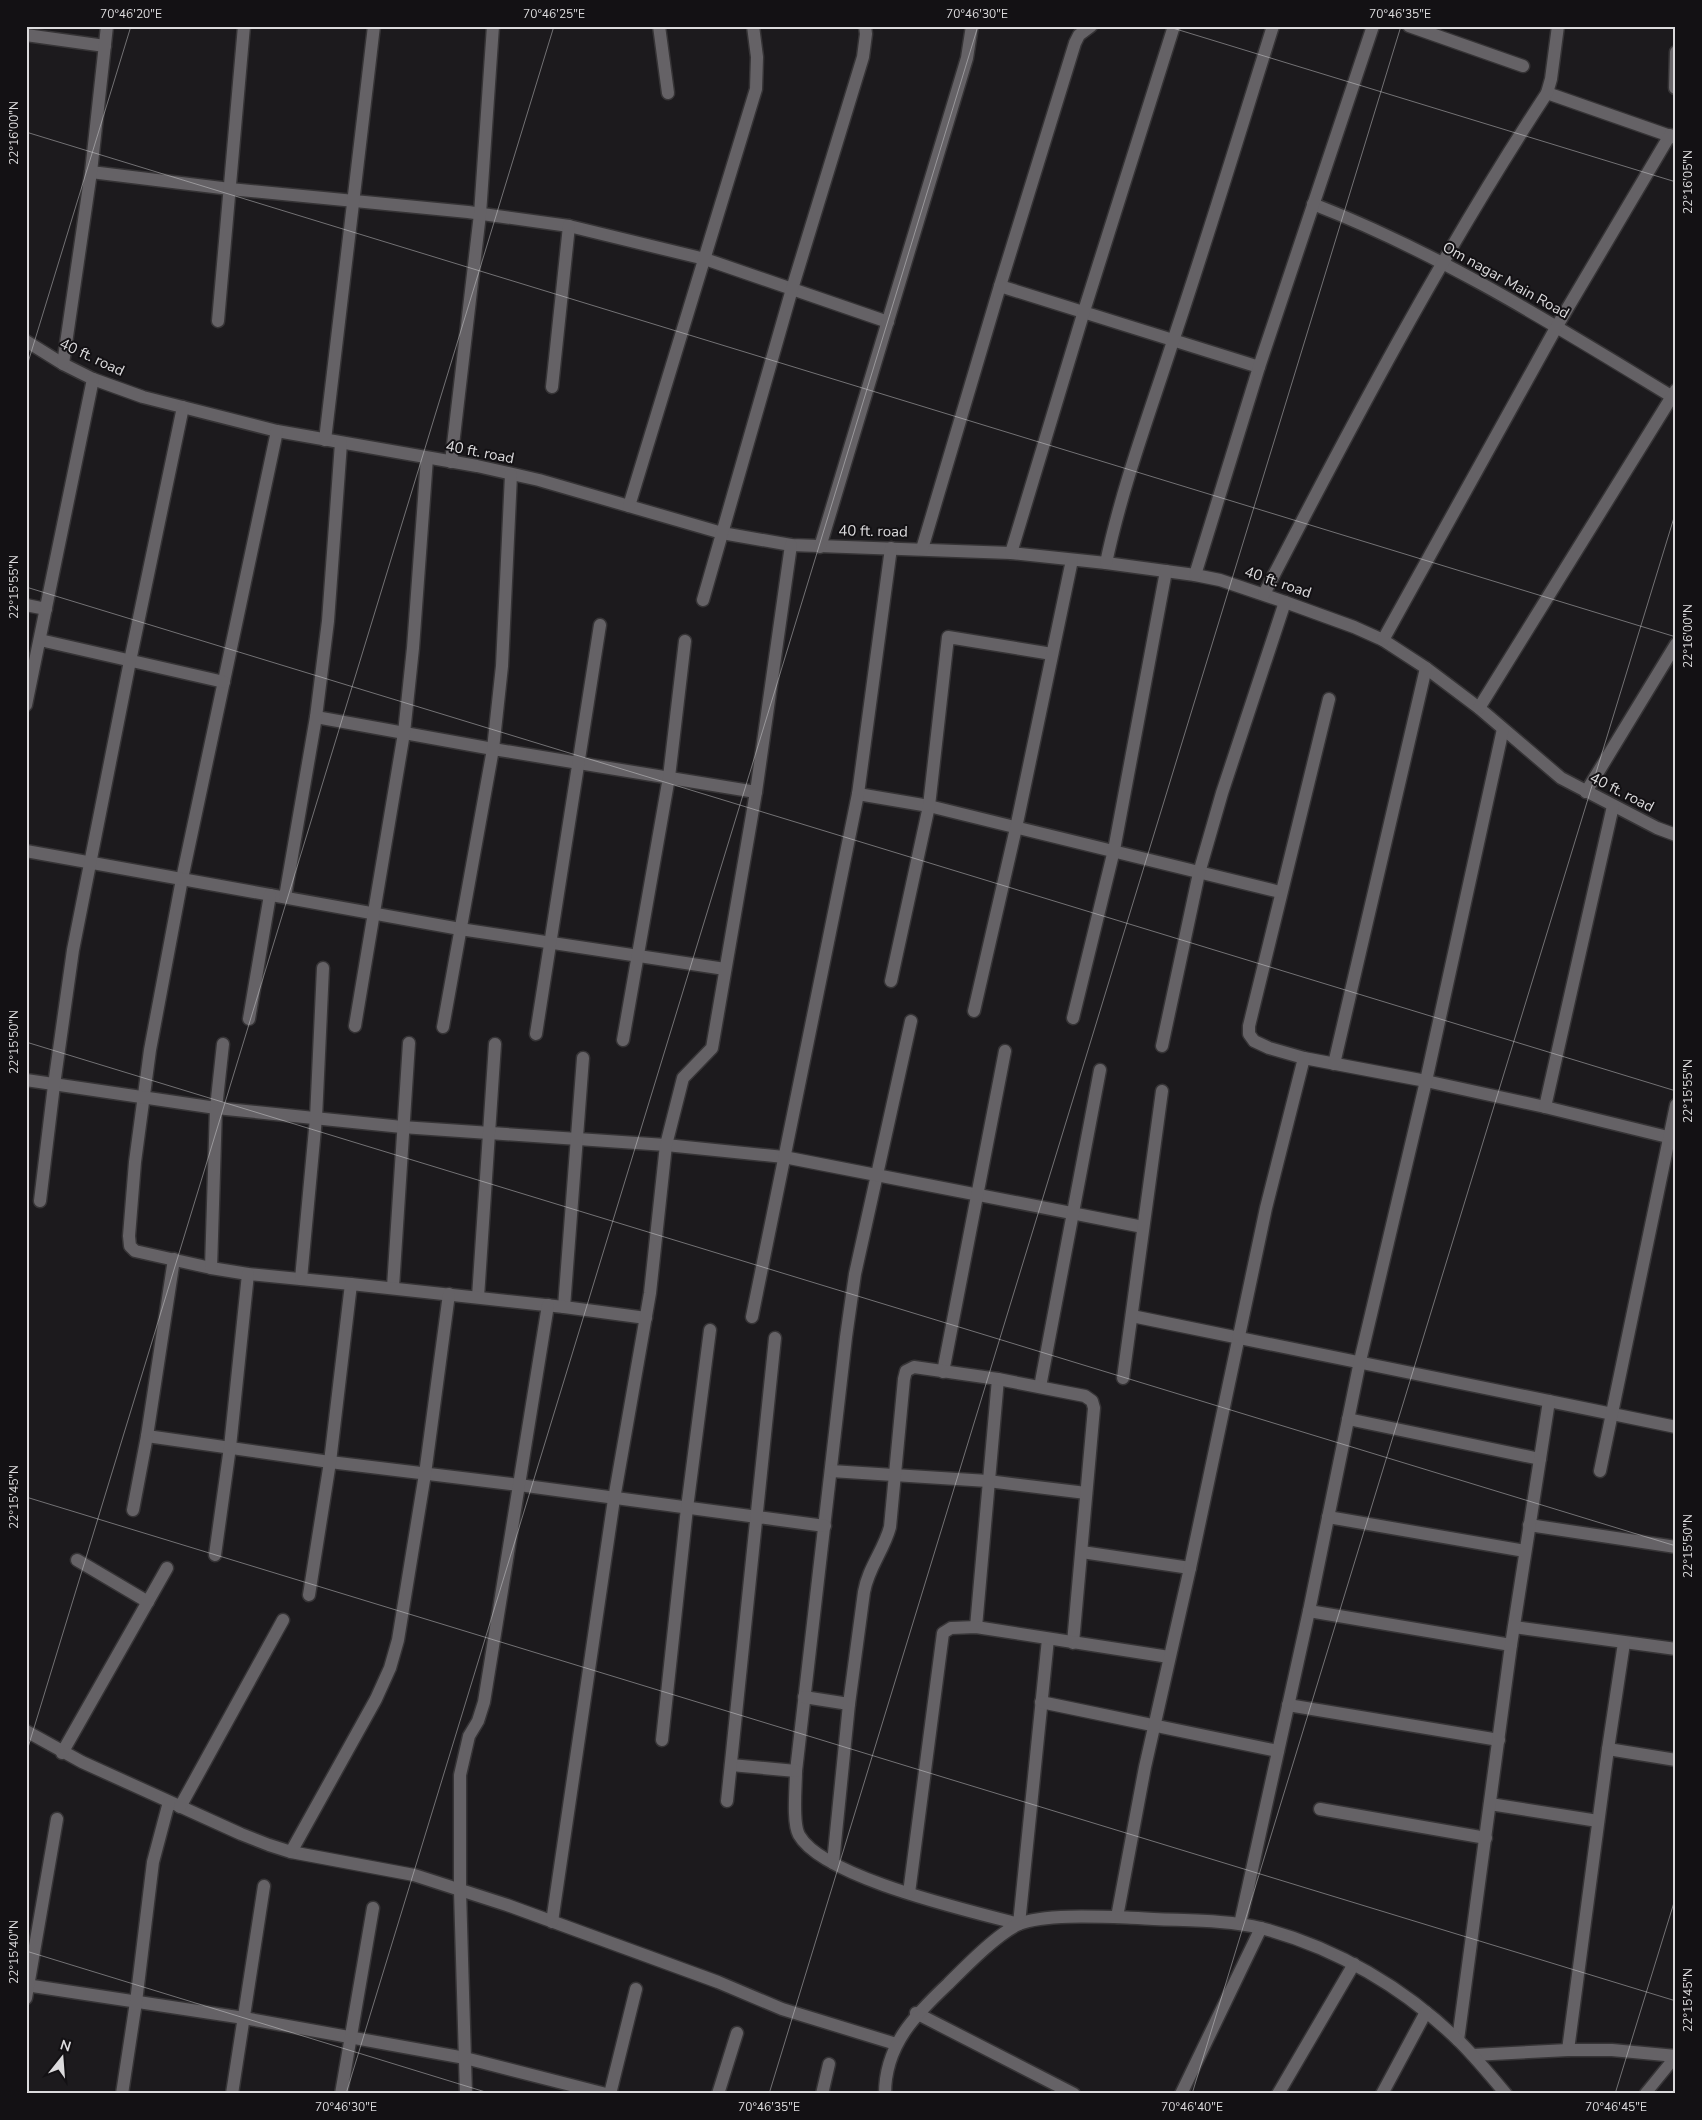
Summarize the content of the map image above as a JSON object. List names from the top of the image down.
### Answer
{
  "streets": {
    "street": ["Om nagar Main Road", "40 ft. road"]
  },
  "north": "top",
  "coordinates": [
    "70°46'20\"E",
    "70°46'25\"E",
    "70°46'30\"E",
    "70°46'35\"E",
    "22°16'00\"N",
    "22°16'05\"N",
    "22°15'55\"N",
    "22°15'50\"N",
    "22°15'45\"N",
    "22°15'40\"N",
    "70°46'40\"E",
    "70°46'45\"E"
  ]
}
